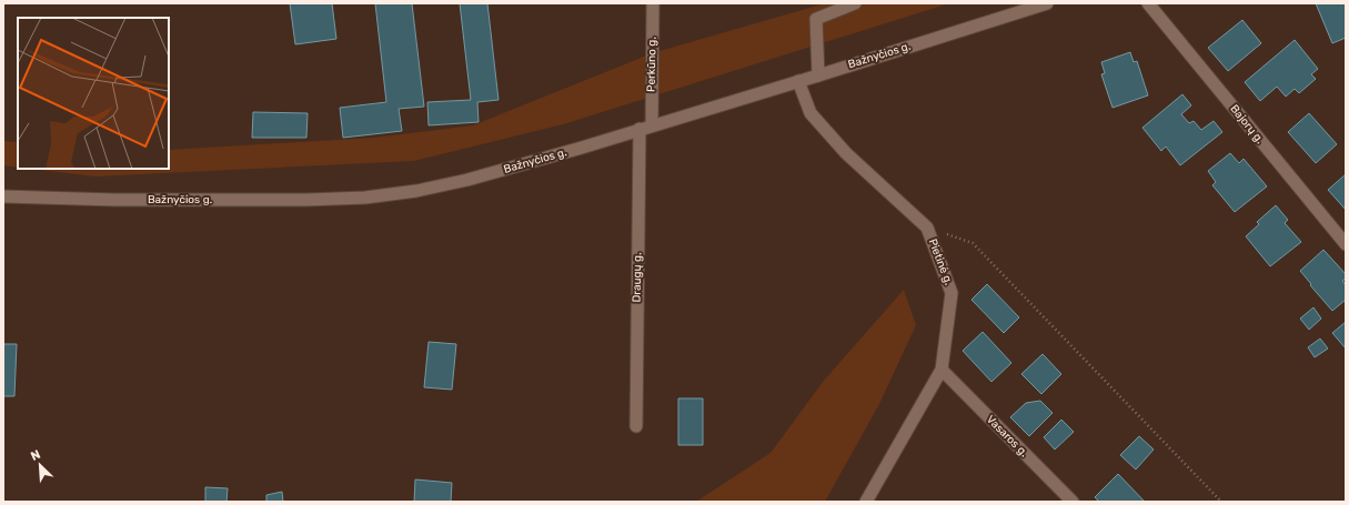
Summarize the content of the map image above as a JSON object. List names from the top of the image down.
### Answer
{
  "streets": {
    "street": [
      "Bažnyčios g.",
      "Perkūno g.",
      "Bajorų g.",
      "Pietinė g.",
      "Draugų g.",
      "Vasaros g."
    ]
  },
  "crossings": [
    ["Bažnyčios g.", "Perkūno g."],
    ["Bažnyčios g.", "Pietinė g."],
    ["Bažnyčios g.", "Draugų g."],
    ["Perkūno g.", "Draugų g."],
    ["Pietinė g.", "Vasaros g."]
  ],
  "north": "top left"
}
